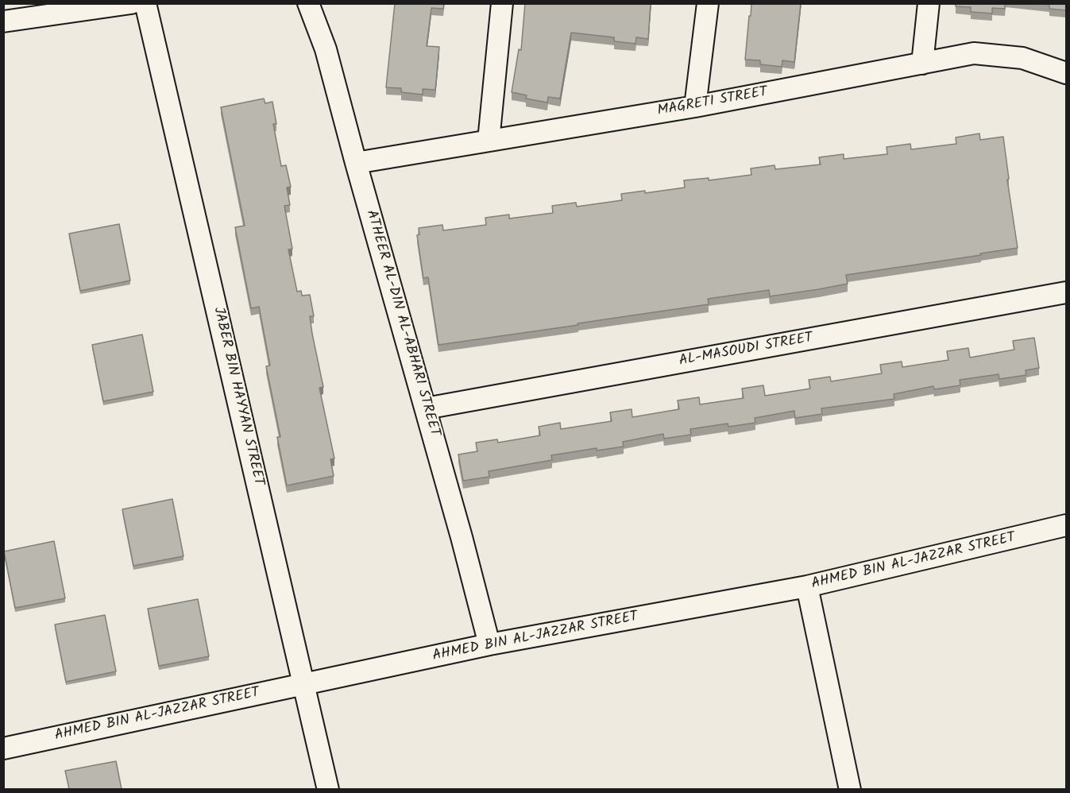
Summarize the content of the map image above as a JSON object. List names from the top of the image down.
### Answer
{
  "streets": {
    "street": [
      "MAGRETI STREET",
      "ATHEER AL-DIN AL-ABHARI STREET",
      "AL-MASOUDI STREET",
      "JABER BIN HAYYAN STREET",
      "AHMED BIN AL-JAZZAR STREET"
    ]
  },
  "crossings": [
    ["MAGRETI STREET", "ATHEER AL-DIN AL-ABHARI STREET"],
    ["ATHEER AL-DIN AL-ABHARI STREET", "AL-MASOUDI STREET"],
    ["ATHEER AL-DIN AL-ABHARI STREET", "AHMED BIN AL-JAZZAR STREET"],
    ["JABER BIN HAYYAN STREET", "AHMED BIN AL-JAZZAR STREET"]
  ]
}
